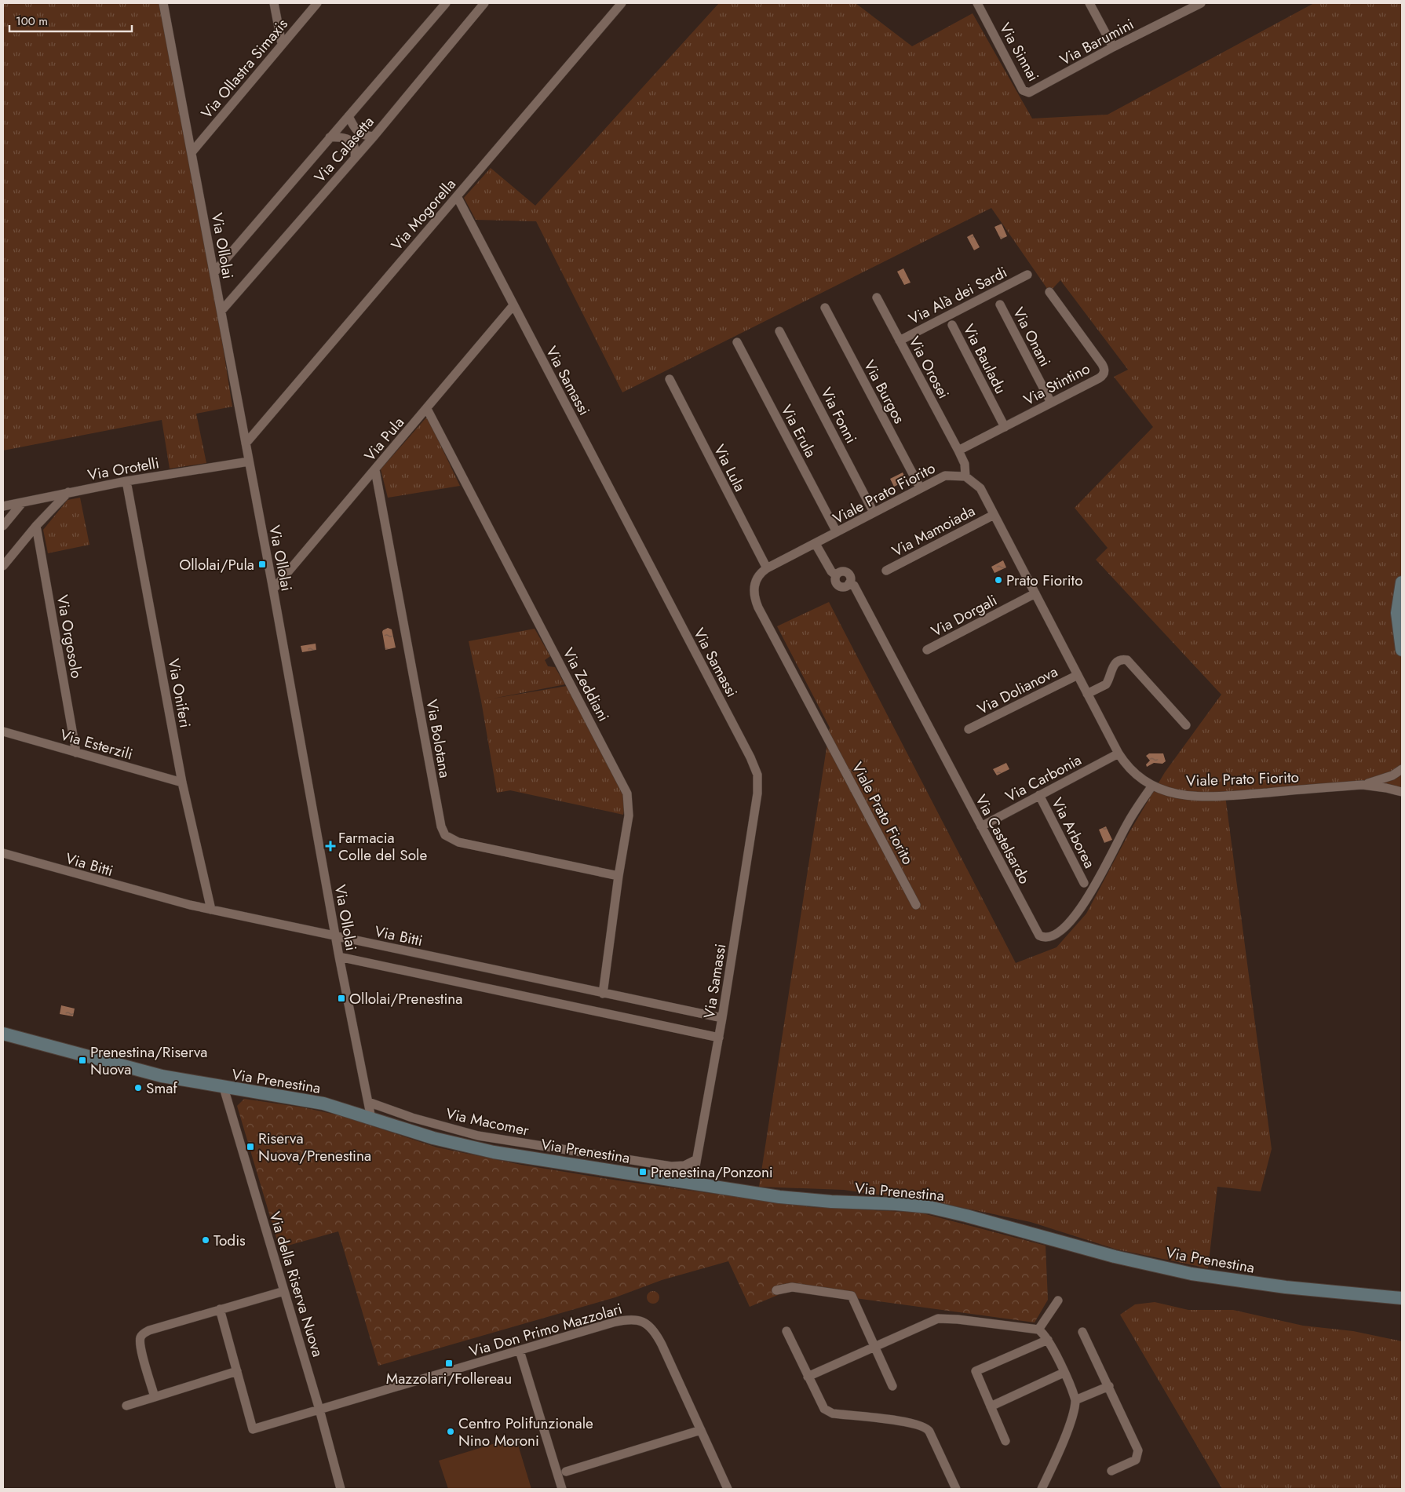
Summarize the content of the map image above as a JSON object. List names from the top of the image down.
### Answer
{
  "streets": {
    "main road": ["Via Prenestina"],
    "street": [
      "Via Barumini",
      "Via Sinnai",
      "Via Ollastra Simaxis",
      "Via Calasetta",
      "Via Mogorella",
      "Via Ollolai",
      "Via Alà dei Sardi",
      "Via Onani",
      "Via Bauladu",
      "Via Orosei",
      "Via Samassi",
      "Via Stintino",
      "Via Burgos",
      "Via Fonni",
      "Via Erula",
      "Via Pula",
      "Via Lula",
      "Via Orotelli",
      "Viale Prato Fiorito",
      "Via Mamoiada",
      "Via Dorgali",
      "Via Orgosolo",
      "Via Zeddiani",
      "Via Dolianova",
      "Via Oniferi",
      "Via Bolotana",
      "Via Esterzili",
      "Via Carbonia",
      "Via Arborea",
      "Via Castelsardo",
      "Via Bitti",
      "Via Macomer",
      "Via della Riserva Nuova",
      "Via Don Primo Mazzolari"
    ]
  },
  "crossings": [
    ["Via Barumini", "Via Sinnai"],
    ["Via Ollastra Simaxis", "Via Ollolai"],
    ["Via Calasetta", "Via Ollolai"],
    ["Via Mogorella", "Via Ollolai"],
    ["Via Mogorella", "Via Samassi"],
    ["Via Ollolai", "Via Pula"],
    ["Via Ollolai", "Via Orotelli"],
    ["Via Ollolai", "Via Bitti"],
    ["Via Ollolai", "Via Prenestina"],
    ["Via Ollolai", "Via Macomer"],
    ["Via Alà dei Sardi", "Via Orosei"],
    ["Via Onani", "Via Stintino"],
    ["Via Bauladu", "Via Stintino"],
    ["Via Orosei", "Via Stintino"],
    ["Via Samassi", "Via Pula"],
    ["Via Samassi", "Via Bitti"],
    ["Via Samassi", "Via Prenestina"],
    ["Via Samassi", "Via Macomer"],
    ["Via Burgos", "Viale Prato Fiorito"],
    ["Via Fonni", "Viale Prato Fiorito"],
    ["Via Erula", "Viale Prato Fiorito"],
    ["Via Pula", "Via Zeddiani"],
    ["Via Pula", "Via Bolotana"],
    ["Via Lula", "Viale Prato Fiorito"],
    ["Via Orotelli", "Via Oniferi"],
    ["Viale Prato Fiorito", "Via Mamoiada"],
    ["Viale Prato Fiorito", "Via Dorgali"],
    ["Viale Prato Fiorito", "Via Dolianova"],
    ["Viale Prato Fiorito", "Via Carbonia"],
    ["Viale Prato Fiorito", "Via Castelsardo"],
    ["Via Orgosolo", "Via Esterzili"],
    ["Via Zeddiani", "Via Bolotana"],
    ["Via Zeddiani", "Via Bitti"],
    ["Via Oniferi", "Via Esterzili"],
    ["Via Oniferi", "Via Bitti"],
    ["Via Carbonia", "Via Arborea"],
    ["Via Carbonia", "Via Castelsardo"],
    ["Via Prenestina", "Via della Riserva Nuova"],
    ["Via della Riserva Nuova", "Via Don Primo Mazzolari"]
  ],
  "places": {
    "transit": [
      "Ollolai/Pula",
      "Ollolai/Prenestina",
      "Prenestina/Riserva Nuova",
      "Riserva Nuova/Prenestina",
      "Prenestina/Ponzoni",
      "Mazzolari/Follereau"
    ],
    "other": [
      "Prato Fiorito",
      "Smaf",
      "Todis",
      "Centro Polifunzionale Nino Moroni"
    ],
    "health": ["Farmacia Colle del Sole"]
  },
  "scale_bar": "100 m"
}
